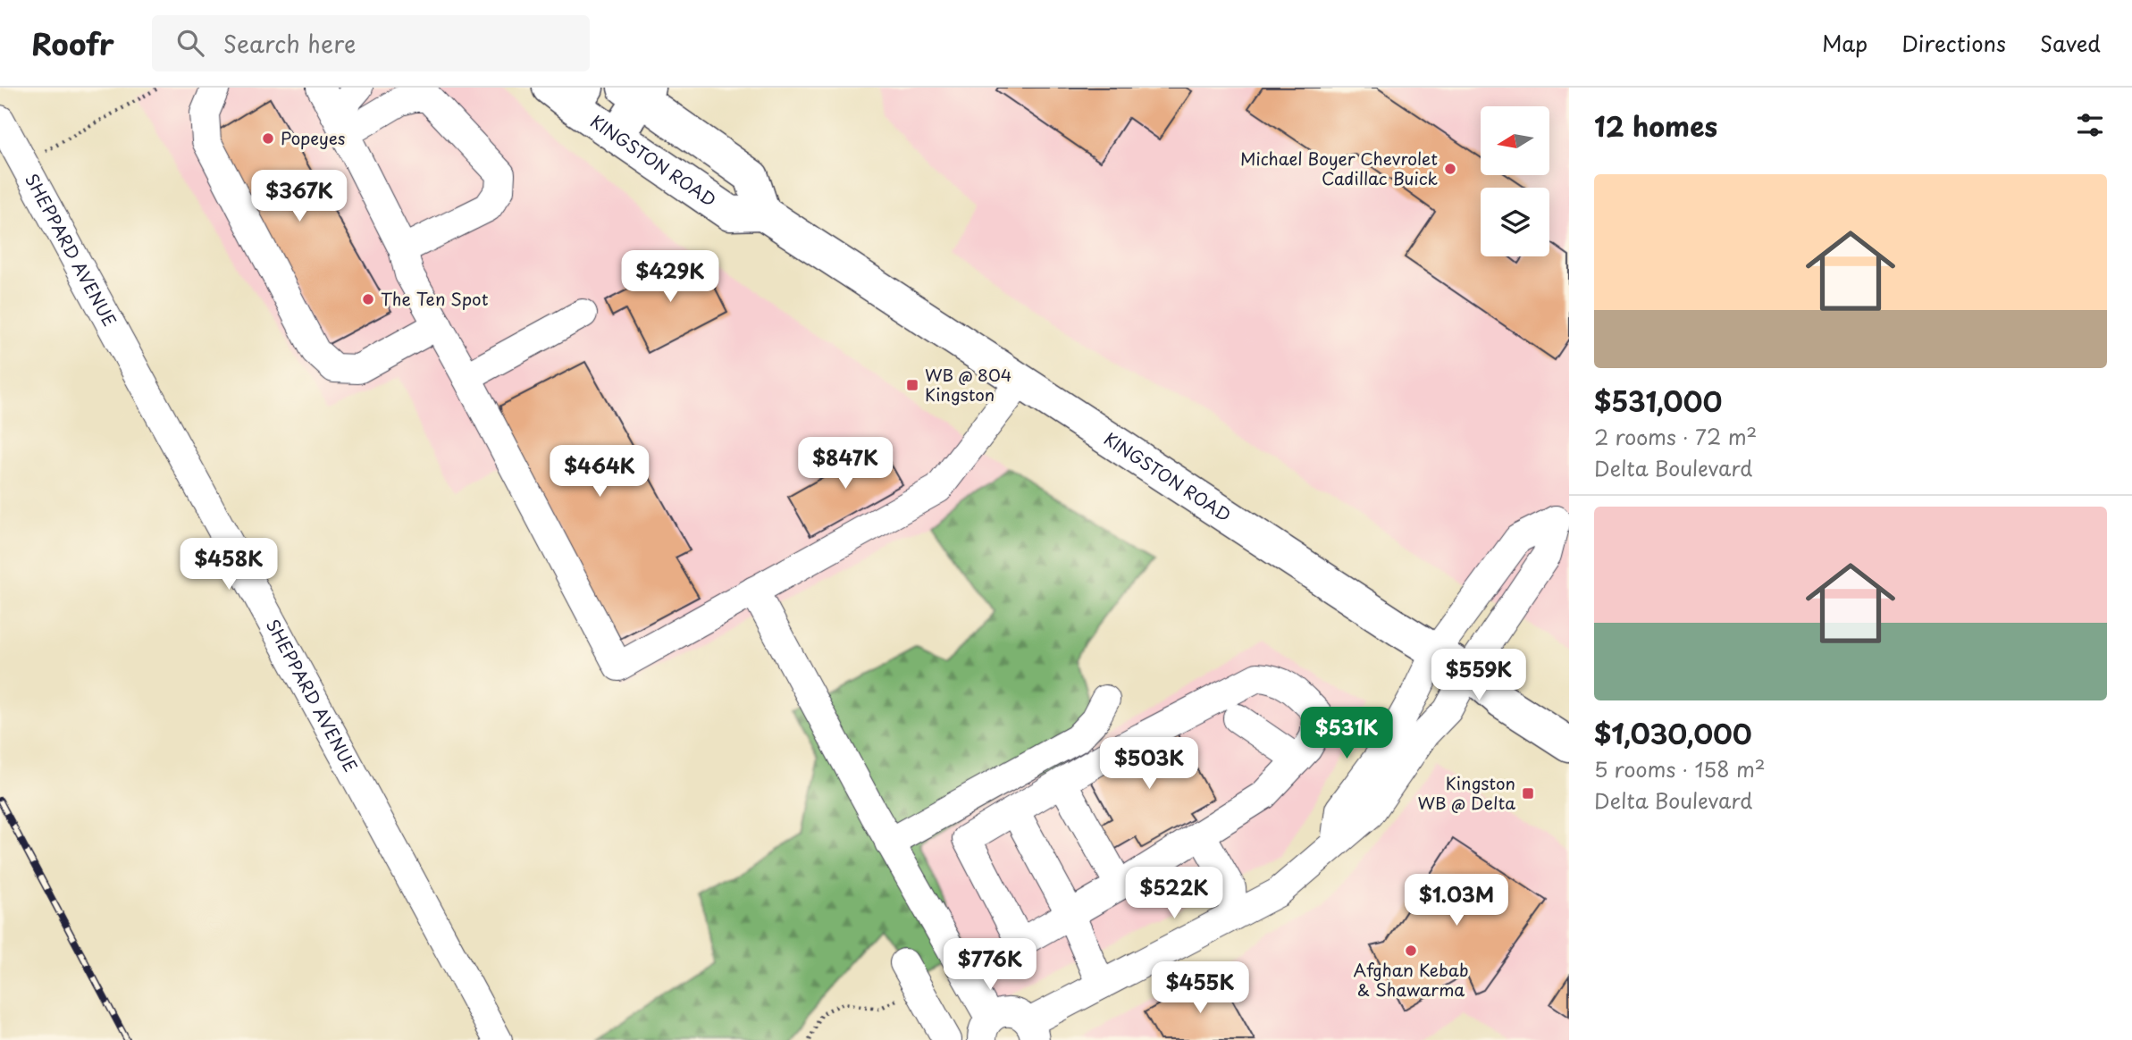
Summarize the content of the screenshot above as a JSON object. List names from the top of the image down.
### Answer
{
  "streets": {
    "main road": ["KINGSTON ROAD"],
    "street": ["SHEPPARD AVENUE"]
  },
  "places": {
    "other": [
      "Popeyes",
      "Michael Boyer Chevrolet Cadillac Buick",
      "The Ten Spot",
      "Afghan Kebab & Shawarma"
    ],
    "transit": ["WB @ 804 Kingston", "Kingston WB @ Delta"]
  },
  "north": "left",
  "page": {
    "header": "Roofr",
    "search": "Search here",
    "nav": ["Map", "Directions", "Saved"],
    "heading": "12 homes",
    "list": [
      {
        "name": "$531,000",
        "note": "2 rooms · 72 m² · Delta Boulevard"
      },
      {
        "name": "$1,030,000",
        "note": "5 rooms · 158 m² · Delta Boulevard"
      }
    ],
    "price": [
      "$367K",
      "$429K",
      "$847K",
      "$464K",
      "$458K",
      "$559K",
      "$531K",
      "$503K",
      "$522K",
      "$1.03M",
      "$776K",
      "$455K"
    ]
  }
}
